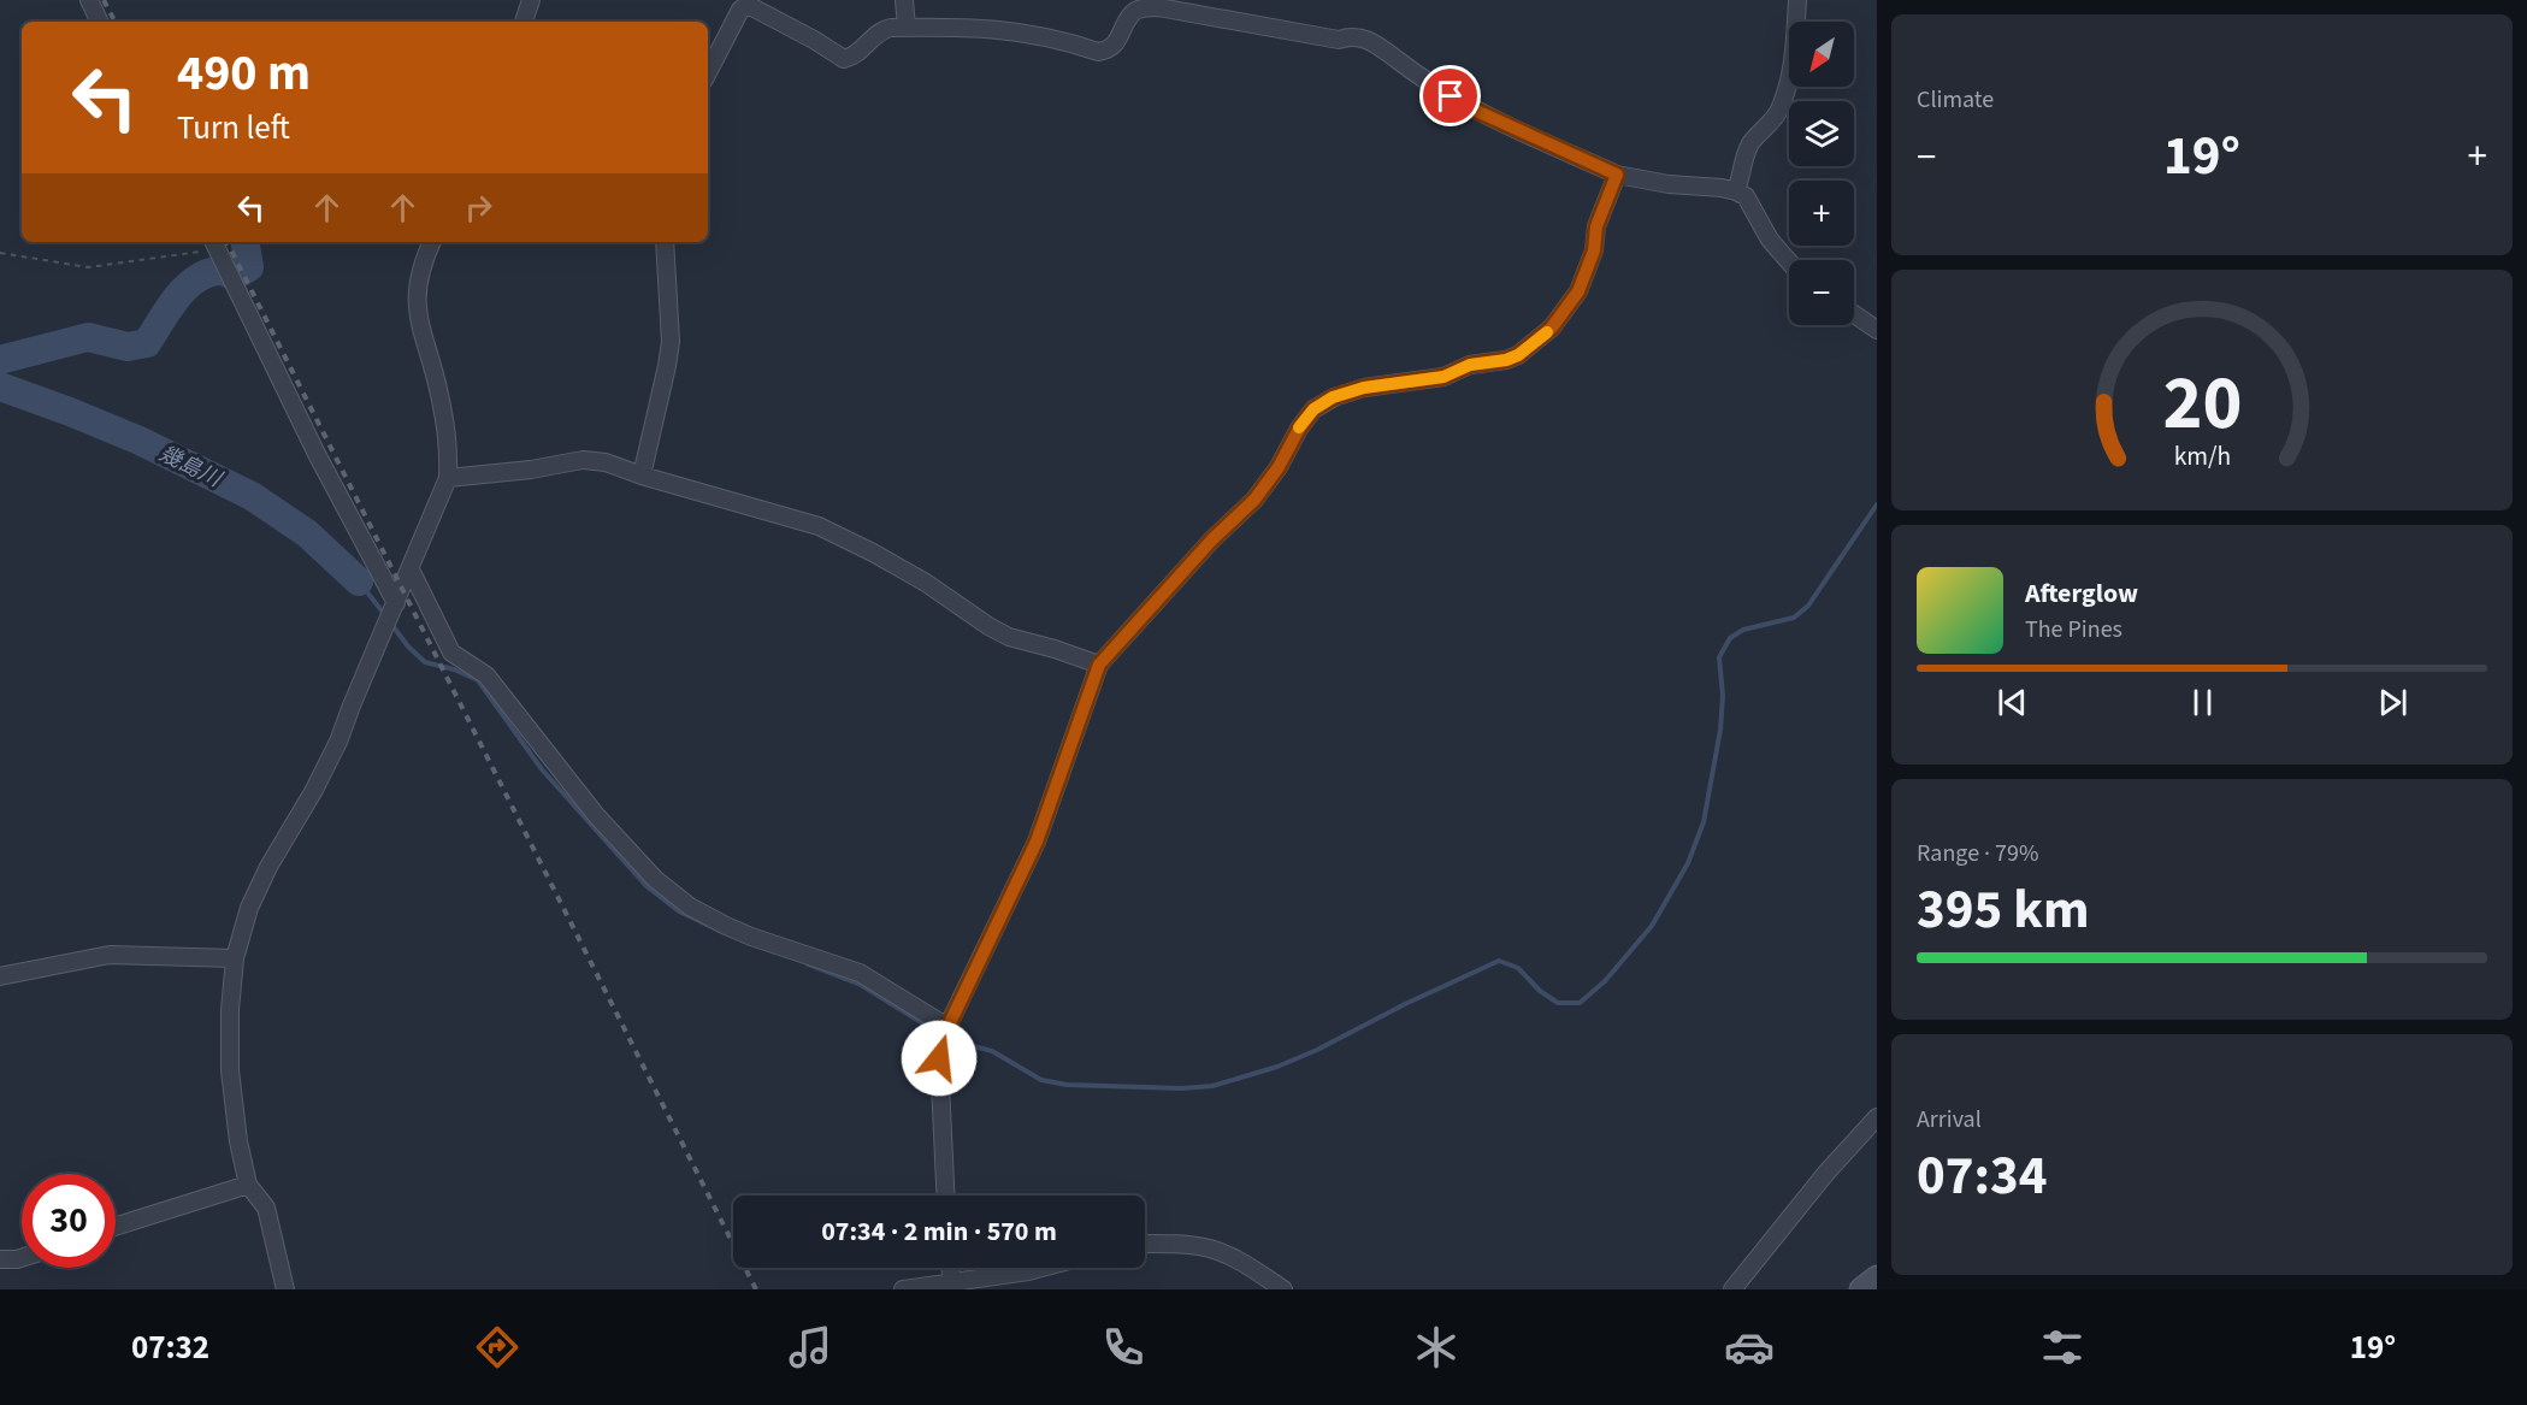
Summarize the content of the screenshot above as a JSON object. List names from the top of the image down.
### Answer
{
  "water": ["幾島川"],
  "north": "bottom left",
  "page": {
    "tile": [
      "Climate",
      ["Range · 79%", "395 km"],
      ["Arrival", "07:34"]
    ],
    "map_buttons": ["+", "−"],
    "turn": ["490 m", "Turn left"],
    "heat": ["−", "19°", "+"],
    "song": ["Afterglow", "The Pines"],
    "limit": "30",
    "trip": "07:34 · 2 min · 570 m",
    "tabs": ["07:32", "19°"],
    "gauge": ["20", "km/h"]
  }
}
